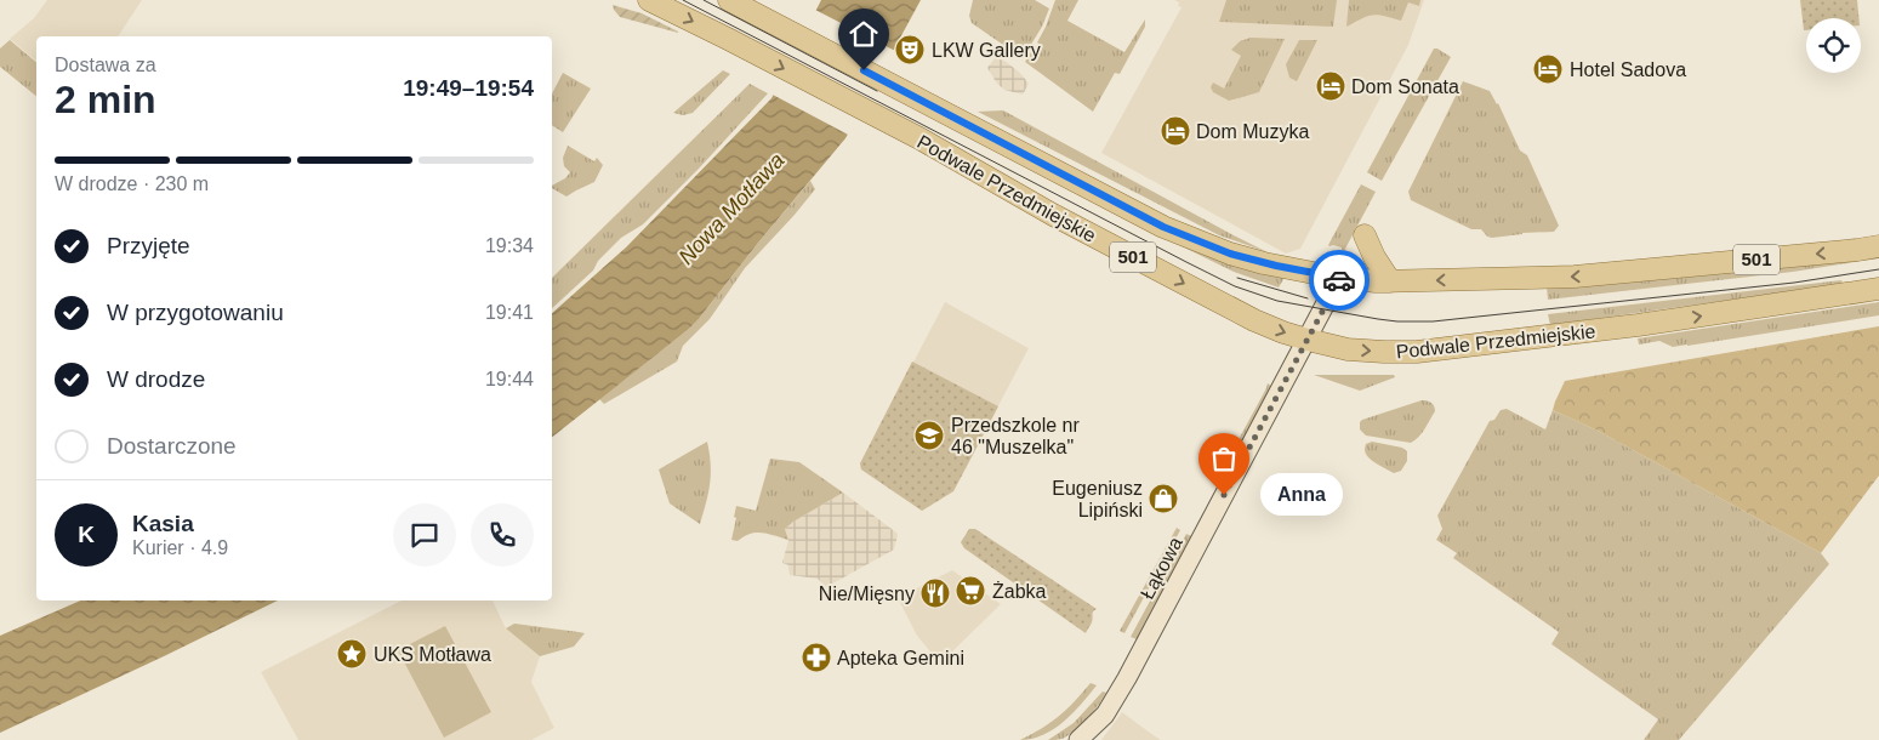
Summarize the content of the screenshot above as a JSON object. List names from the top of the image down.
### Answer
{
  "streets": {
    "main road": ["Podwale Przedmiejskie", "501"],
    "street": ["Łąkowa"]
  },
  "crossings": [
    ["Podwale Przedmiejskie", "Łąkowa"]
  ],
  "water": ["Nowa Motława"],
  "places": {
    "theatre": ["LKW Gallery"],
    "hotel": ["Hotel Sadova", "Dom Sonata", "Dom Muzyka"],
    "school or university": ["Przedszkole nr 46 \"Muszelka\""],
    "other": ["Anna"],
    "shop": ["Eugeniusz Lipiński"],
    "supermarket": ["Żabka"],
    "restaurant": ["Nie/Mięsny"],
    "place": ["UKS Motława"],
    "pharmacy": ["Apteka Gemini"]
  },
  "page": {
    "heading": ["2 min", "Dostawa za", "19:49–19:54"],
    "panel": ["Kasia", "Kurier · 4.9"],
    "bar": "W drodze · 230 m",
    "list": [
      ["Przyjęte", "19:34"],
      ["W przygotowaniu", "19:41"],
      ["W drodze", "19:44"],
      "Dostarczone"
    ],
    "bubble": "Anna",
    "round": "K"
  }
}
